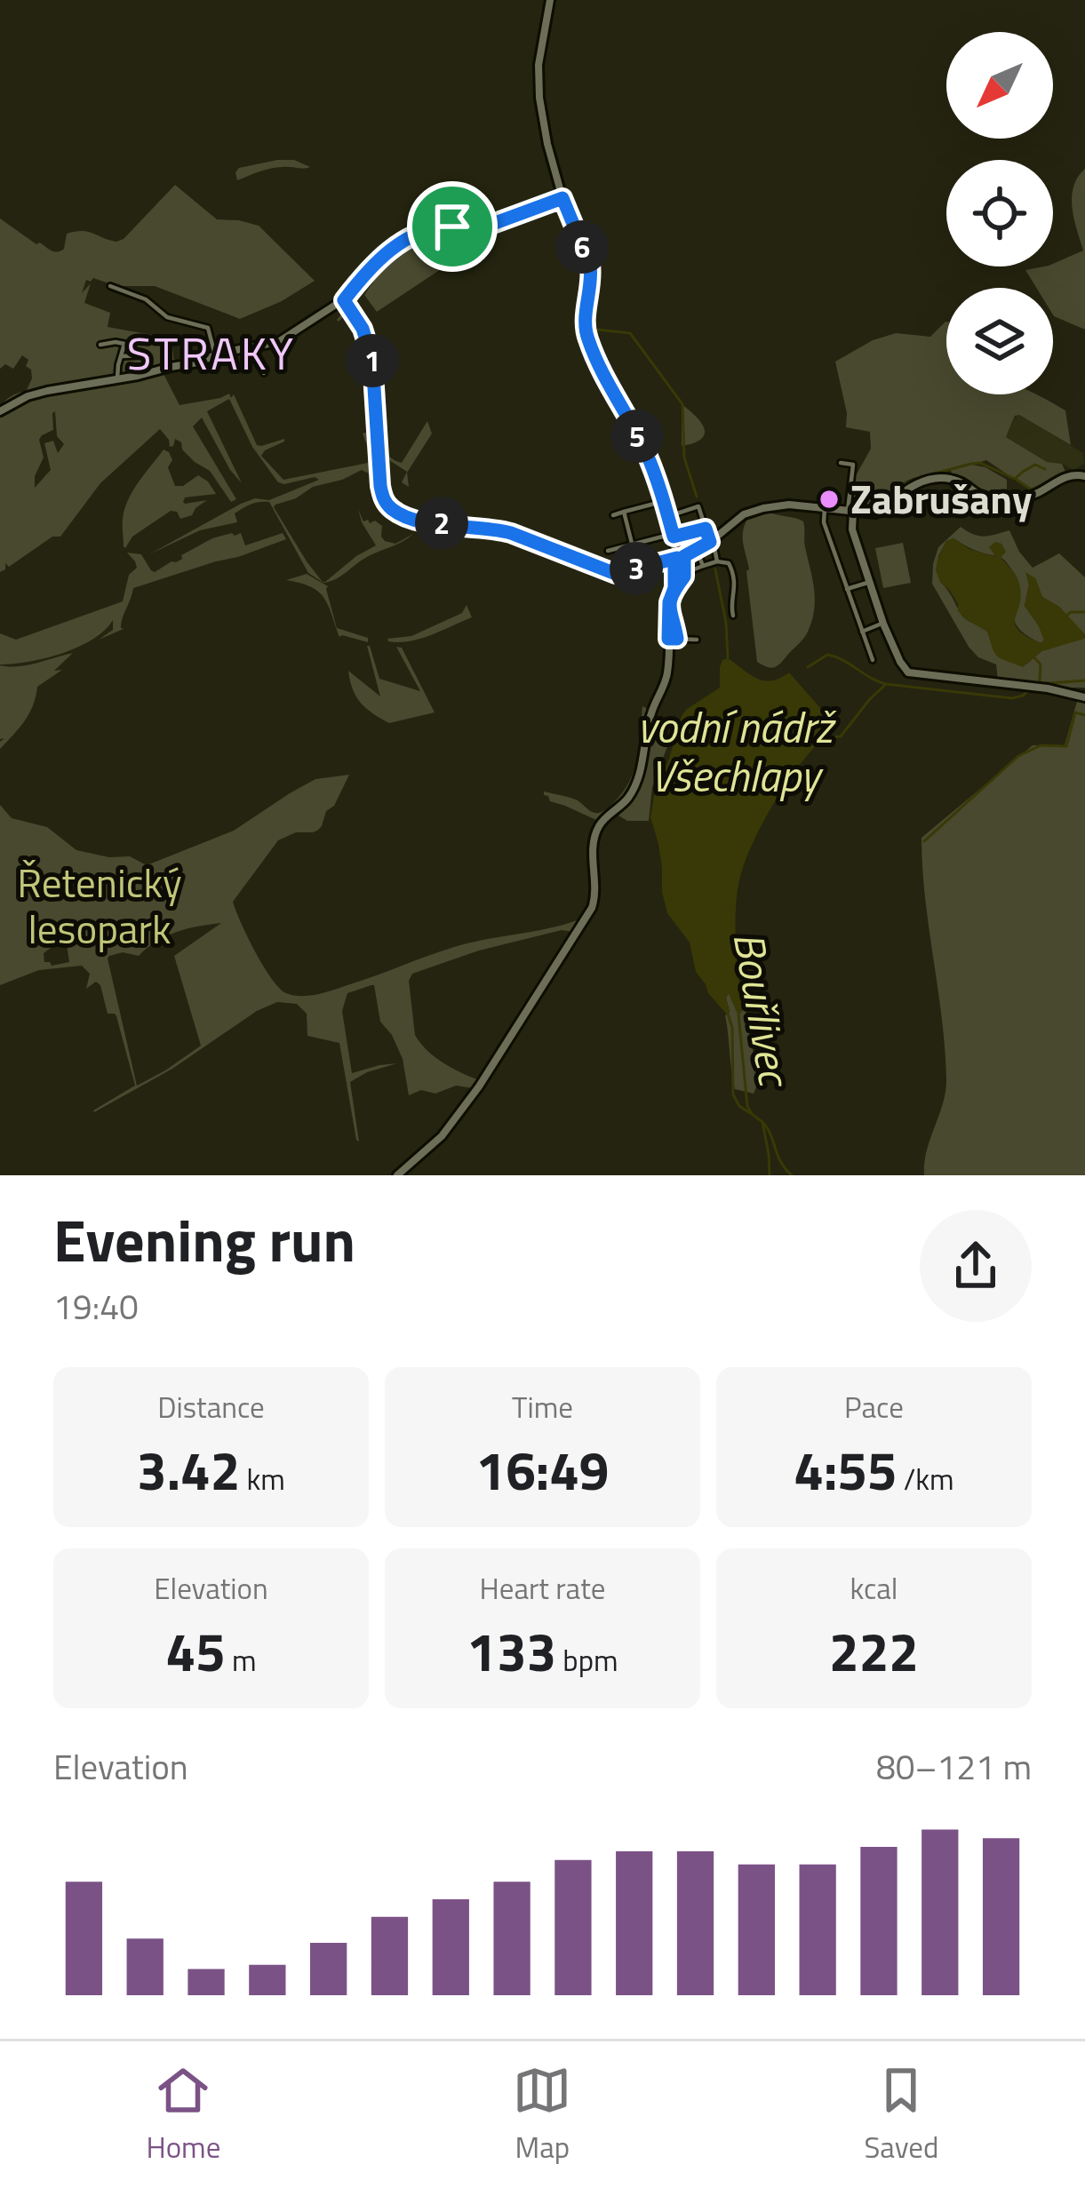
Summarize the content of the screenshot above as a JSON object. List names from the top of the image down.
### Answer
{
  "districts": ["STRAKY"],
  "water": ["vodní nádrž Všechlapy", "Bouřlivec"],
  "parks": ["Řetenický lesopark"],
  "places": ["Zabrušany"],
  "north": "bottom left",
  "page": {
    "pins": [
      "6",
      "1",
      "5",
      "2",
      "3"
    ],
    "heading": ["Evening run", "19:40"],
    "stats": [
      ["Distance", "3.42 km"],
      ["Time", "16:49"],
      ["Pace", "4:55 /km"],
      ["Elevation", "45 m"],
      ["Heart rate", "133 bpm"],
      ["kcal", "222"]
    ],
    "chart": ["Elevation", "80–121 m"],
    "tabs": ["Home", "Map", "Saved"]
  }
}
